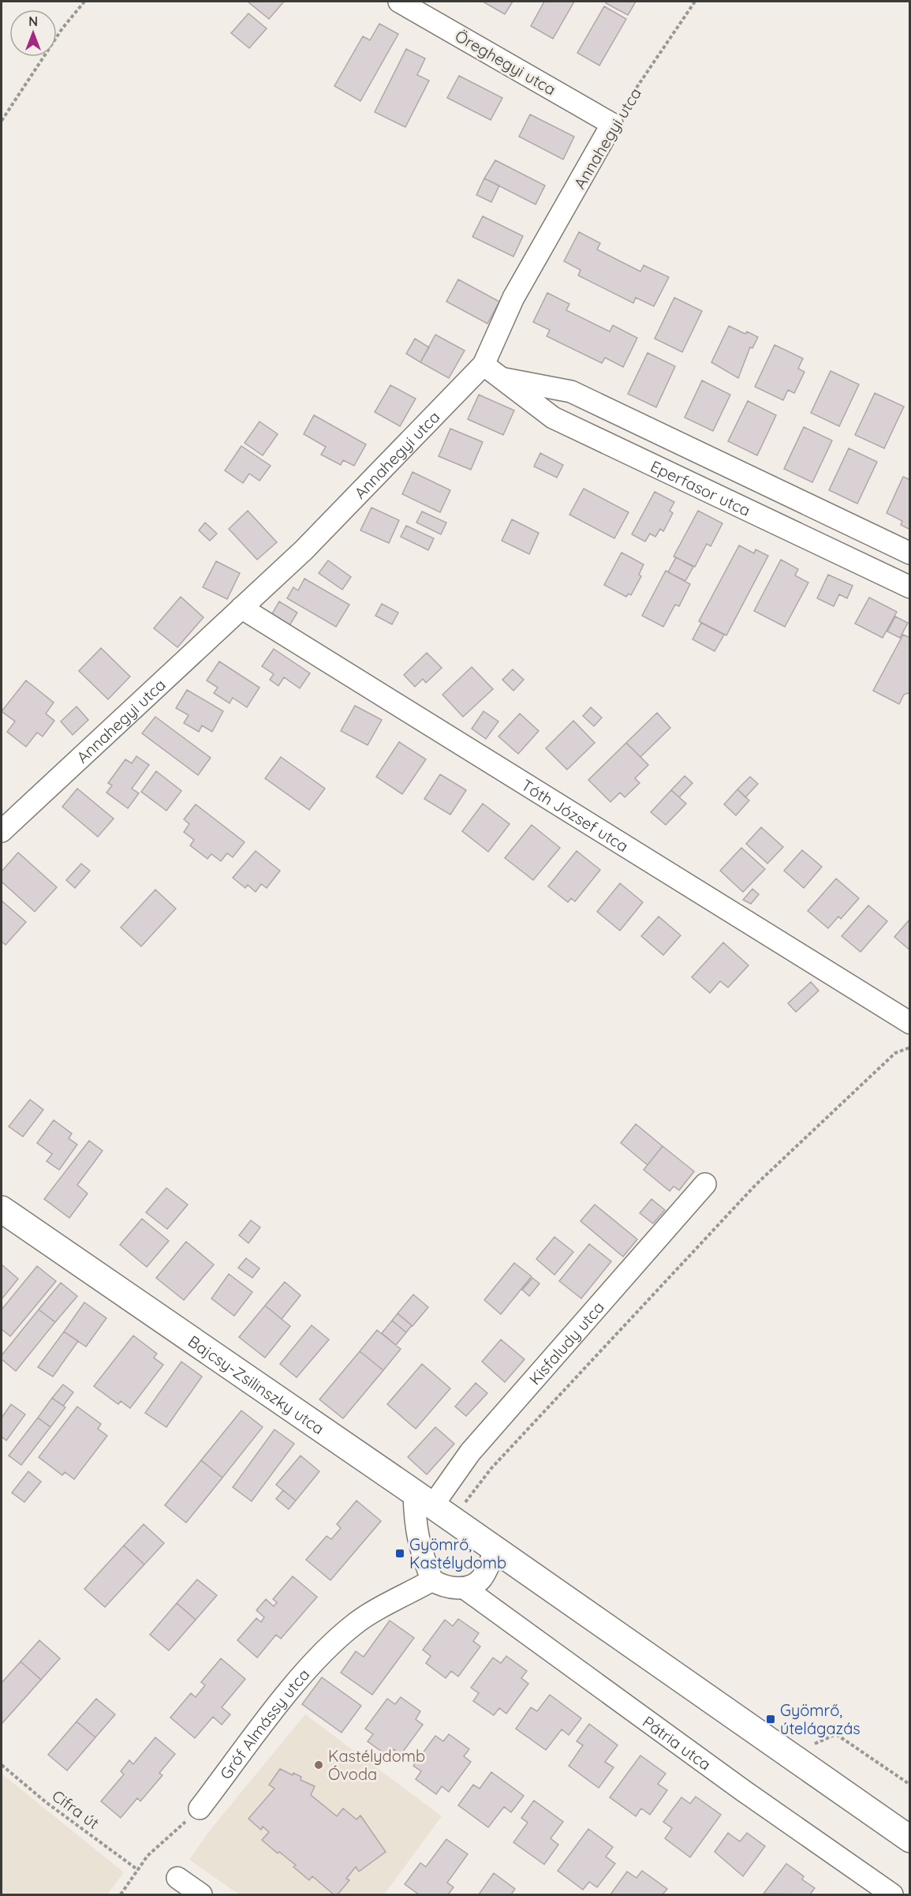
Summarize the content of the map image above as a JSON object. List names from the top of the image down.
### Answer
{
  "streets": {
    "main road": ["Bajcsy-Zsilinszky utca"],
    "street": [
      "Öreghegyi utca",
      "Annahegyi utca",
      "Eperfasor utca",
      "Tóth József utca",
      "Kisfaludy utca",
      "Gróf Almássy utca",
      "Pátria utca"
    ],
    "path": ["Cifra út"]
  },
  "crossings": [
    ["Öreghegyi utca", "Annahegyi utca"],
    ["Annahegyi utca", "Eperfasor utca"],
    ["Annahegyi utca", "Tóth József utca"],
    ["Kisfaludy utca", "Bajcsy-Zsilinszky utca"]
  ],
  "places": {
    "transit": ["Gyömrő, Kastélydomb", "Gyömrő, útelágazás"],
    "other": ["Kastélydomb Óvoda"]
  },
  "north": "top"
}
